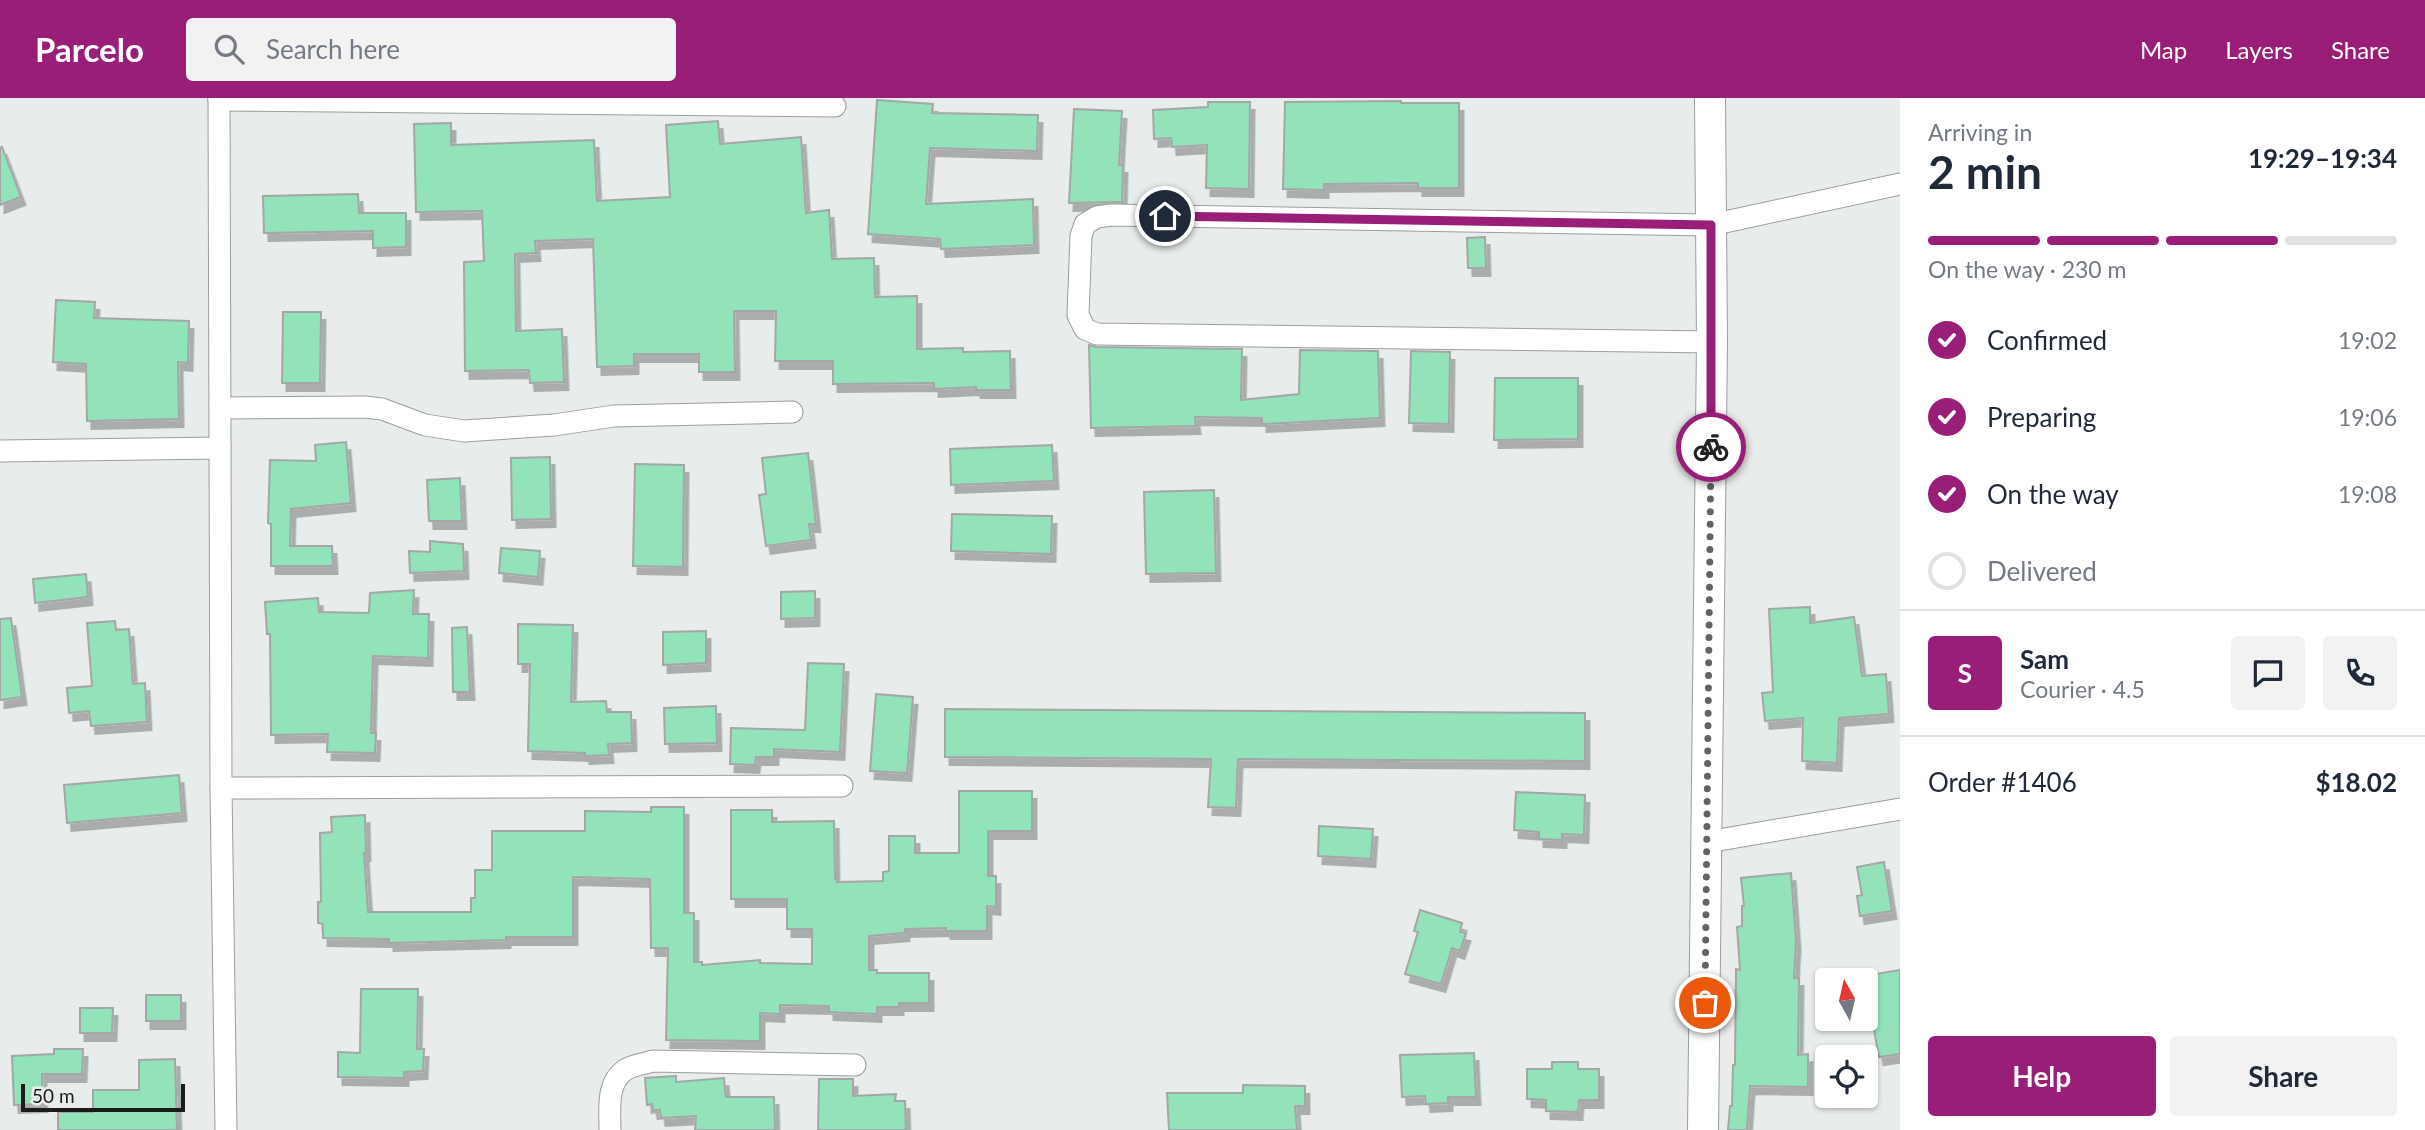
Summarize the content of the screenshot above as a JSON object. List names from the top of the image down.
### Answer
{
  "scale_bar": "50 m",
  "north": "top",
  "page": {
    "header": "Parcelo",
    "search": "Search here",
    "nav": ["Map", "Layers", "Share"],
    "heading": ["2 min", "Arriving in", "19:29–19:34"],
    "panel": [
      "Sam",
      "Courier · 4.5",
      "Order #1406",
      "$18.02"
    ],
    "bar": "On the way · 230 m",
    "list": [
      ["Confirmed", "19:02"],
      ["Preparing", "19:06"],
      ["On the way", "19:08"],
      "Delivered"
    ],
    "round": "S",
    "buttons": ["Help", "Share"],
    "scale": "50 m"
  }
}
